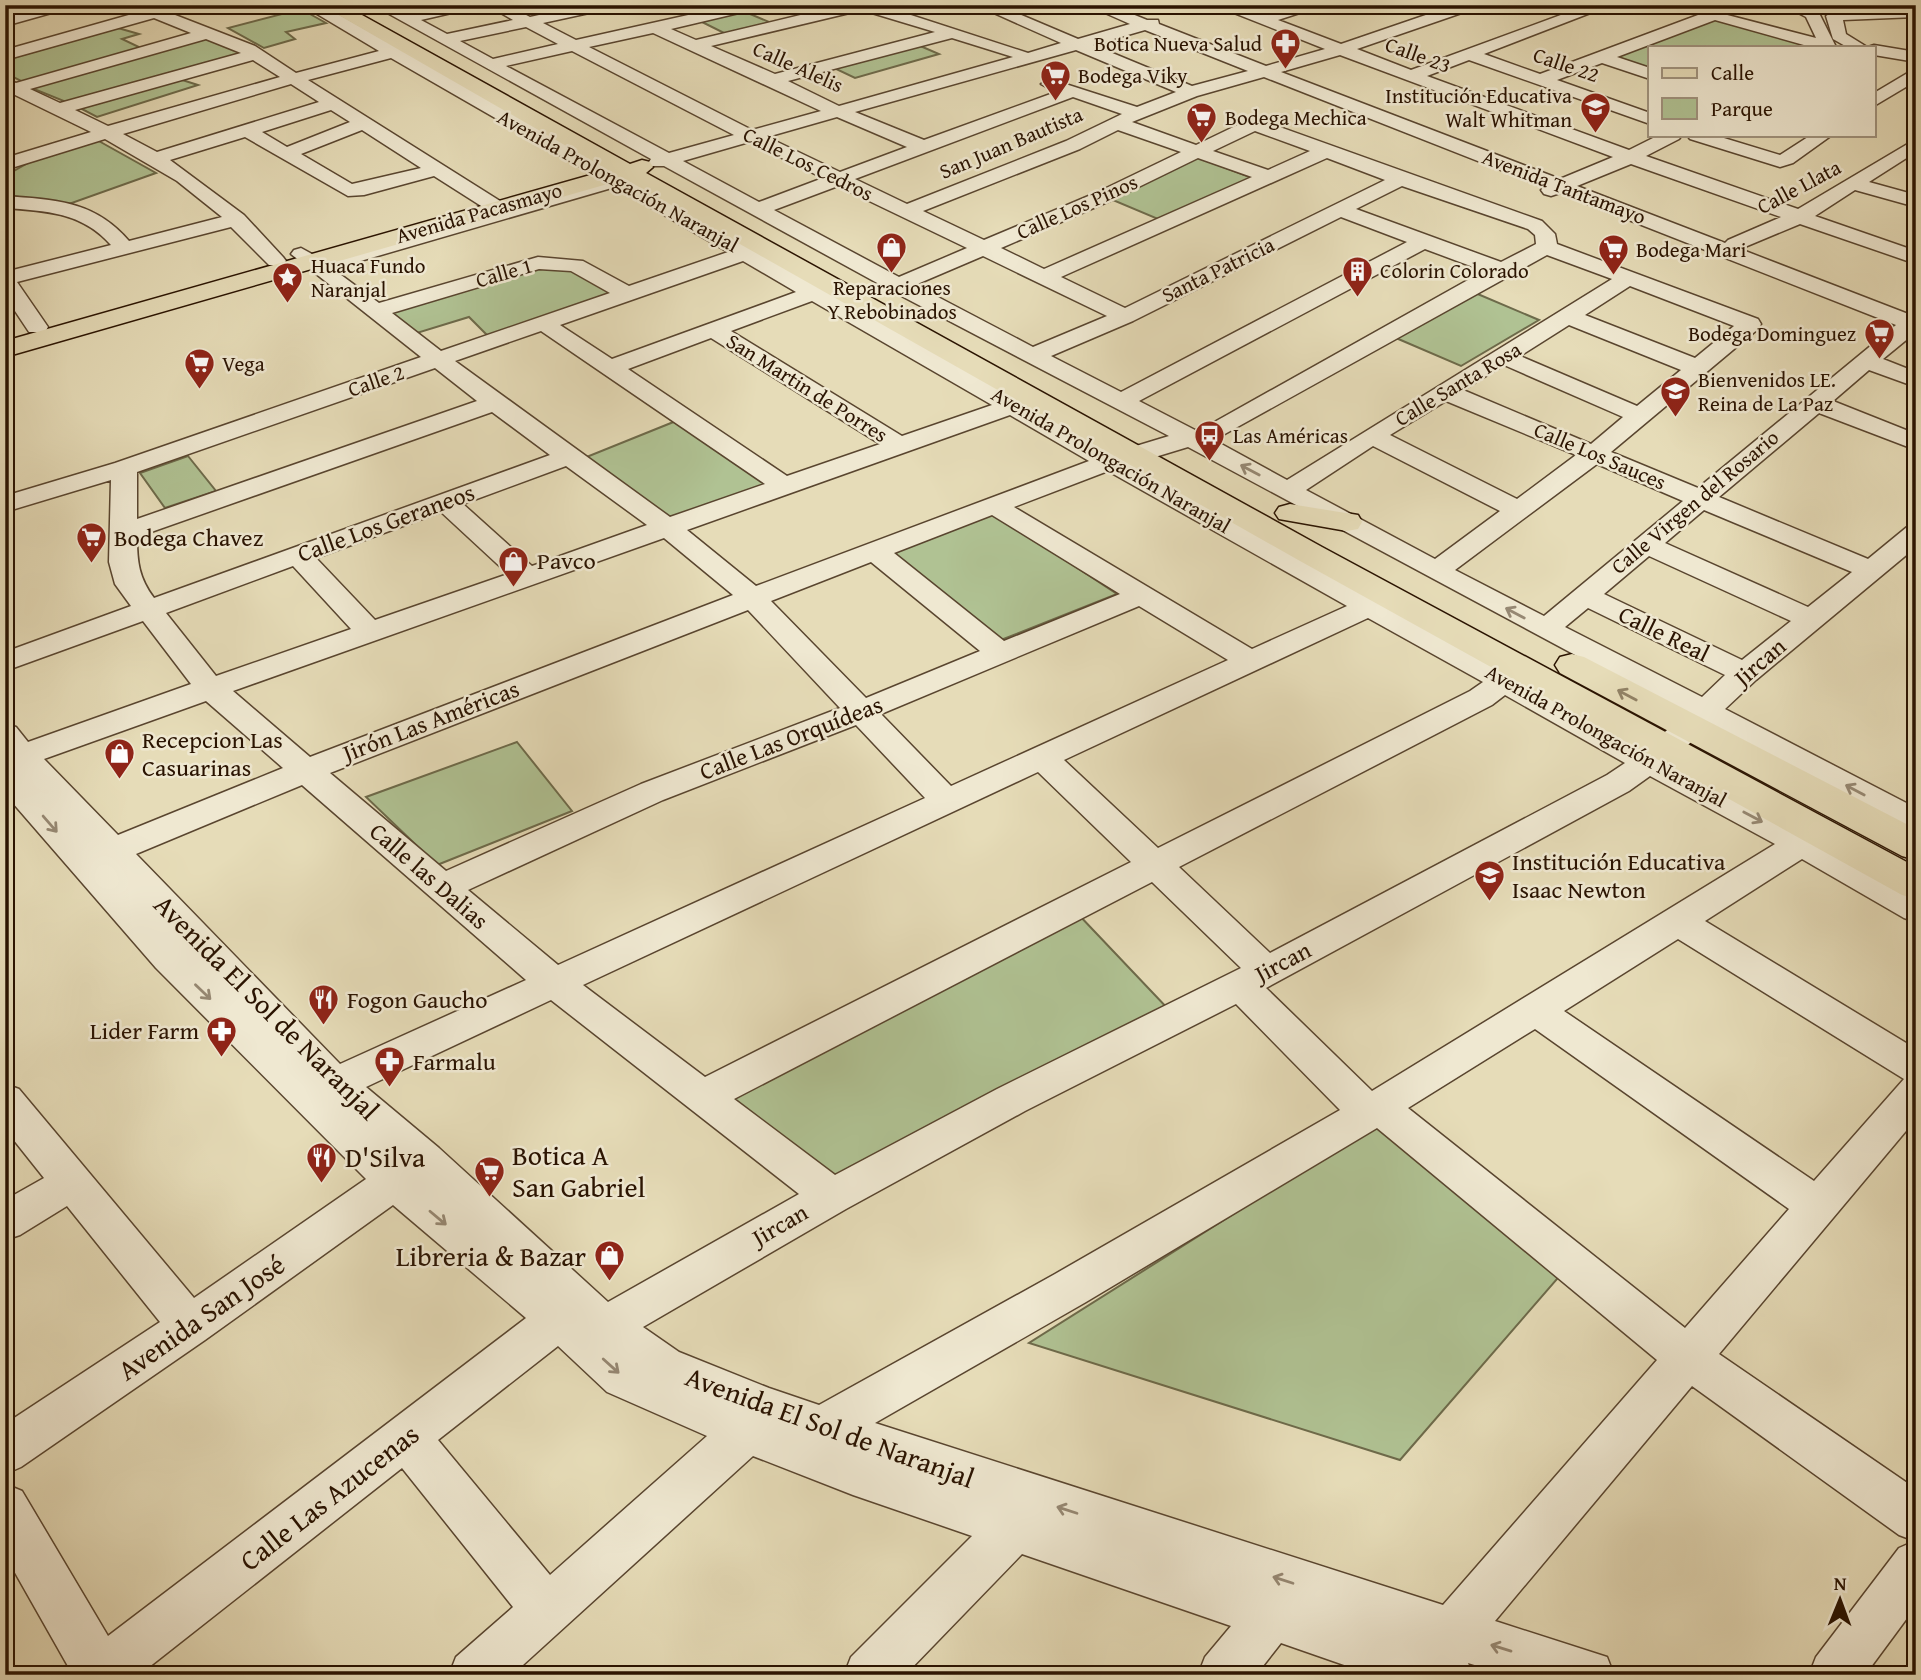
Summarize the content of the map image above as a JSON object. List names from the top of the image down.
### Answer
{
  "streets": {
    "main road": ["Avenida Prolongación Naranjal", "Avenida Pacasmayo"],
    "street": [
      "Calle 23",
      "Calle 22",
      "Calle Alelis",
      "San Juan Bautista",
      "Calle Los Cedros",
      "Avenida Tantamayo",
      "Calle Llata",
      "Calle Los Pinos",
      "Santa Patricia",
      "Calle 1",
      "Calle 2",
      "Calle Santa Rosa",
      "San Martin de Porres",
      "Calle Los Sauces",
      "Calle Virgen del Rosario",
      "Calle Los Geraneos",
      "Calle Real",
      "Jircan",
      "Jirón Las Américas",
      "Calle Las Orquídeas",
      "Calle las Dalias",
      "Avenida El Sol de Naranjal",
      "Avenida San José",
      "Calle Las Azucenas"
    ]
  },
  "crossings": [
    ["Calle 23", "San Juan Bautista"],
    ["Calle 23", "Calle Llata"],
    ["Calle Alelis", "Avenida Pacasmayo"],
    ["San Juan Bautista", "Calle Los Cedros"],
    ["San Juan Bautista", "Avenida Tantamayo"],
    ["Calle Los Cedros", "Calle Los Pinos"],
    ["Calle Los Cedros", "Avenida Pacasmayo"],
    ["Calle Los Cedros", "Santa Patricia"],
    ["Avenida Prolongación Naranjal", "Calle Los Pinos"],
    ["Avenida Prolongación Naranjal", "Avenida Pacasmayo"],
    ["Avenida Prolongación Naranjal", "Santa Patricia"],
    ["Avenida Prolongación Naranjal", "Calle 2"],
    ["Avenida Prolongación Naranjal", "Calle Santa Rosa"],
    ["Avenida Prolongación Naranjal", "Calle Virgen del Rosario"],
    ["Avenida Prolongación Naranjal", "Jircan"],
    ["Avenida Prolongación Naranjal", "Jirón Las Américas"],
    ["Avenida Tantamayo", "Calle Llata"],
    ["Avenida Tantamayo", "Avenida Pacasmayo"],
    ["Avenida Tantamayo", "Calle Virgen del Rosario"],
    ["Calle 1", "Calle 2"],
    ["Calle 2", "Calle las Dalias"],
    ["Calle Santa Rosa", "Calle Los Sauces"],
    ["Calle Los Sauces", "Calle Virgen del Rosario"],
    ["Calle Los Sauces", "Jircan"],
    ["Calle Virgen del Rosario", "Calle Real"],
    ["Calle Los Geraneos", "Calle las Dalias"],
    ["Calle Real", "Jircan"],
    ["Jircan", "Calle las Dalias"],
    ["Jircan", "Avenida El Sol de Naranjal"],
    ["Jirón Las Américas", "Calle las Dalias"],
    ["Jirón Las Américas", "Avenida El Sol de Naranjal"],
    ["Calle Las Orquídeas", "Calle las Dalias"],
    ["Avenida El Sol de Naranjal", "Avenida San José"],
    ["Avenida El Sol de Naranjal", "Calle Las Azucenas"]
  ],
  "places": {
    "pharmacy": ["Botica Nueva Salud", "Lider Farm", "Farmalu"],
    "supermarket": [
      "Bodega Viky",
      "Bodega Mechica",
      "Bodega Mari",
      "Bodega Dominguez",
      "Vega",
      "Bodega Chavez",
      "Botica A San Gabriel"
    ],
    "school or university": ["Institución Educativa Walt Whitman", "Bienvenidos LE. Reina de La Paz", "Institución Educativa Isaac Newton"],
    "shop": [
      "Reparaciones Y Rebobinados",
      "Pavco",
      "Recepcion Las Casuarinas",
      "Libreria & Bazar"
    ],
    "building": ["Colorin Colorado"],
    "place": ["Huaca Fundo Naranjal"],
    "bus stop": ["Las Américas"],
    "restaurant": ["Fogon Gaucho", "D'Silva"]
  },
  "legend": ["Calle", "Parque"],
  "north": "top"
}
